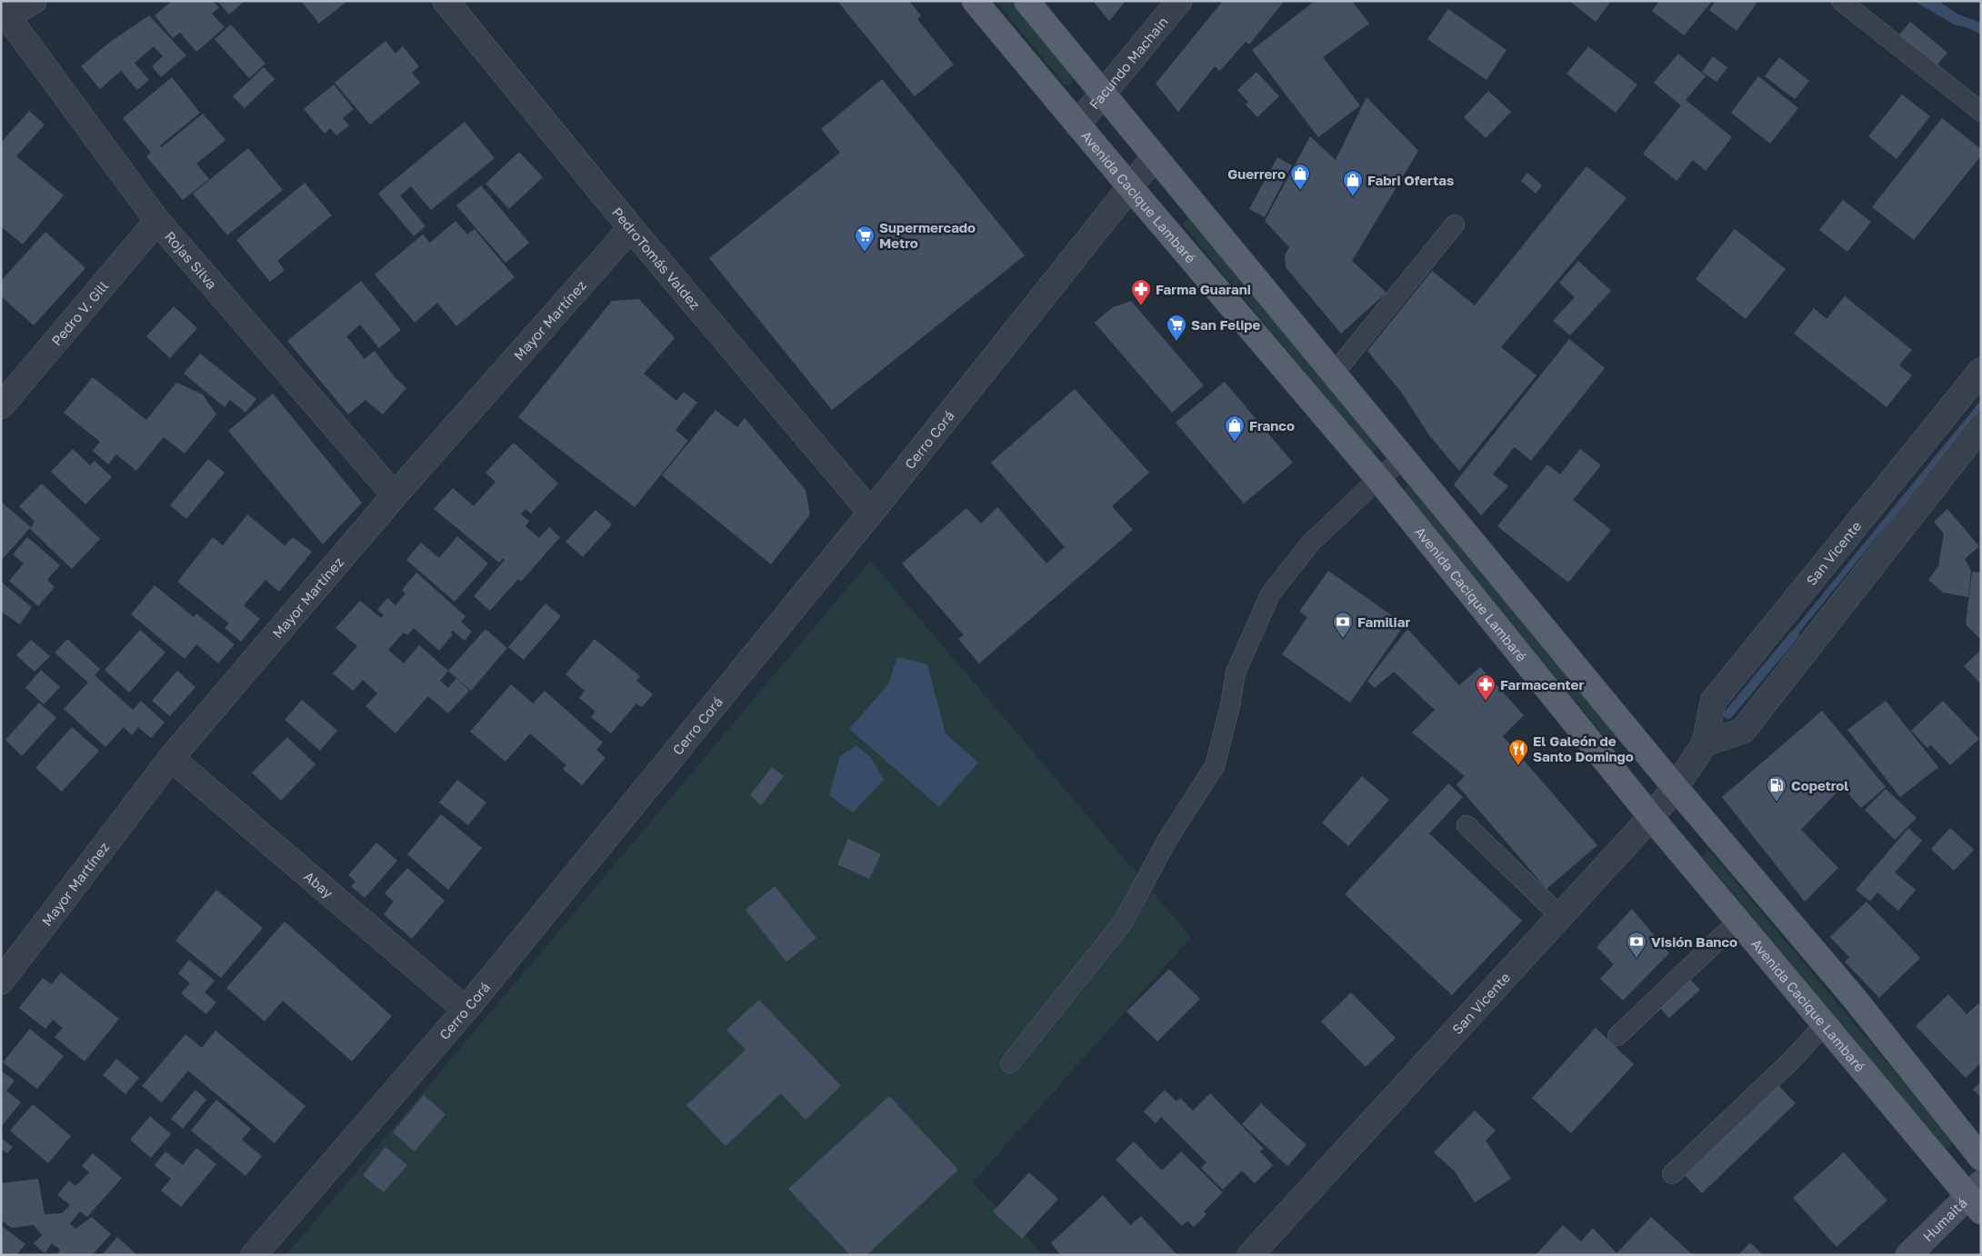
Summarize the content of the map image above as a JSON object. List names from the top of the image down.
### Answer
{
  "streets": {
    "main road": ["Avenida Cacique Lambaré"],
    "street": [
      "Facundo Machain",
      "PedroTomás Valdez",
      "Rojas Silva",
      "Pedro V. Gill",
      "Mayor Martínez",
      "Cerro Corá",
      "San Vicente",
      "Abay",
      "Humaitá"
    ]
  },
  "crossings": [
    ["Facundo Machain", "Avenida Cacique Lambaré"],
    ["Avenida Cacique Lambaré", "Cerro Corá"],
    ["Avenida Cacique Lambaré", "San Vicente"],
    ["Avenida Cacique Lambaré", "Humaitá"],
    ["PedroTomás Valdez", "Mayor Martínez"],
    ["PedroTomás Valdez", "Cerro Corá"],
    ["Rojas Silva", "Pedro V. Gill"],
    ["Rojas Silva", "Mayor Martínez"],
    ["Mayor Martínez", "Abay"],
    ["Cerro Corá", "Abay"]
  ],
  "places": {
    "shop": ["Guerrero", "Fabri Ofertas", "Franco"],
    "supermarket": ["Supermercado Metro", "San Felipe"],
    "pharmacy": ["Farma Guarani", "Farmacenter"],
    "bank": ["Familiar", "Visión Banco"],
    "restaurant": ["El Galeón de Santo Domingo"],
    "fuel station": ["Copetrol"]
  }
}
